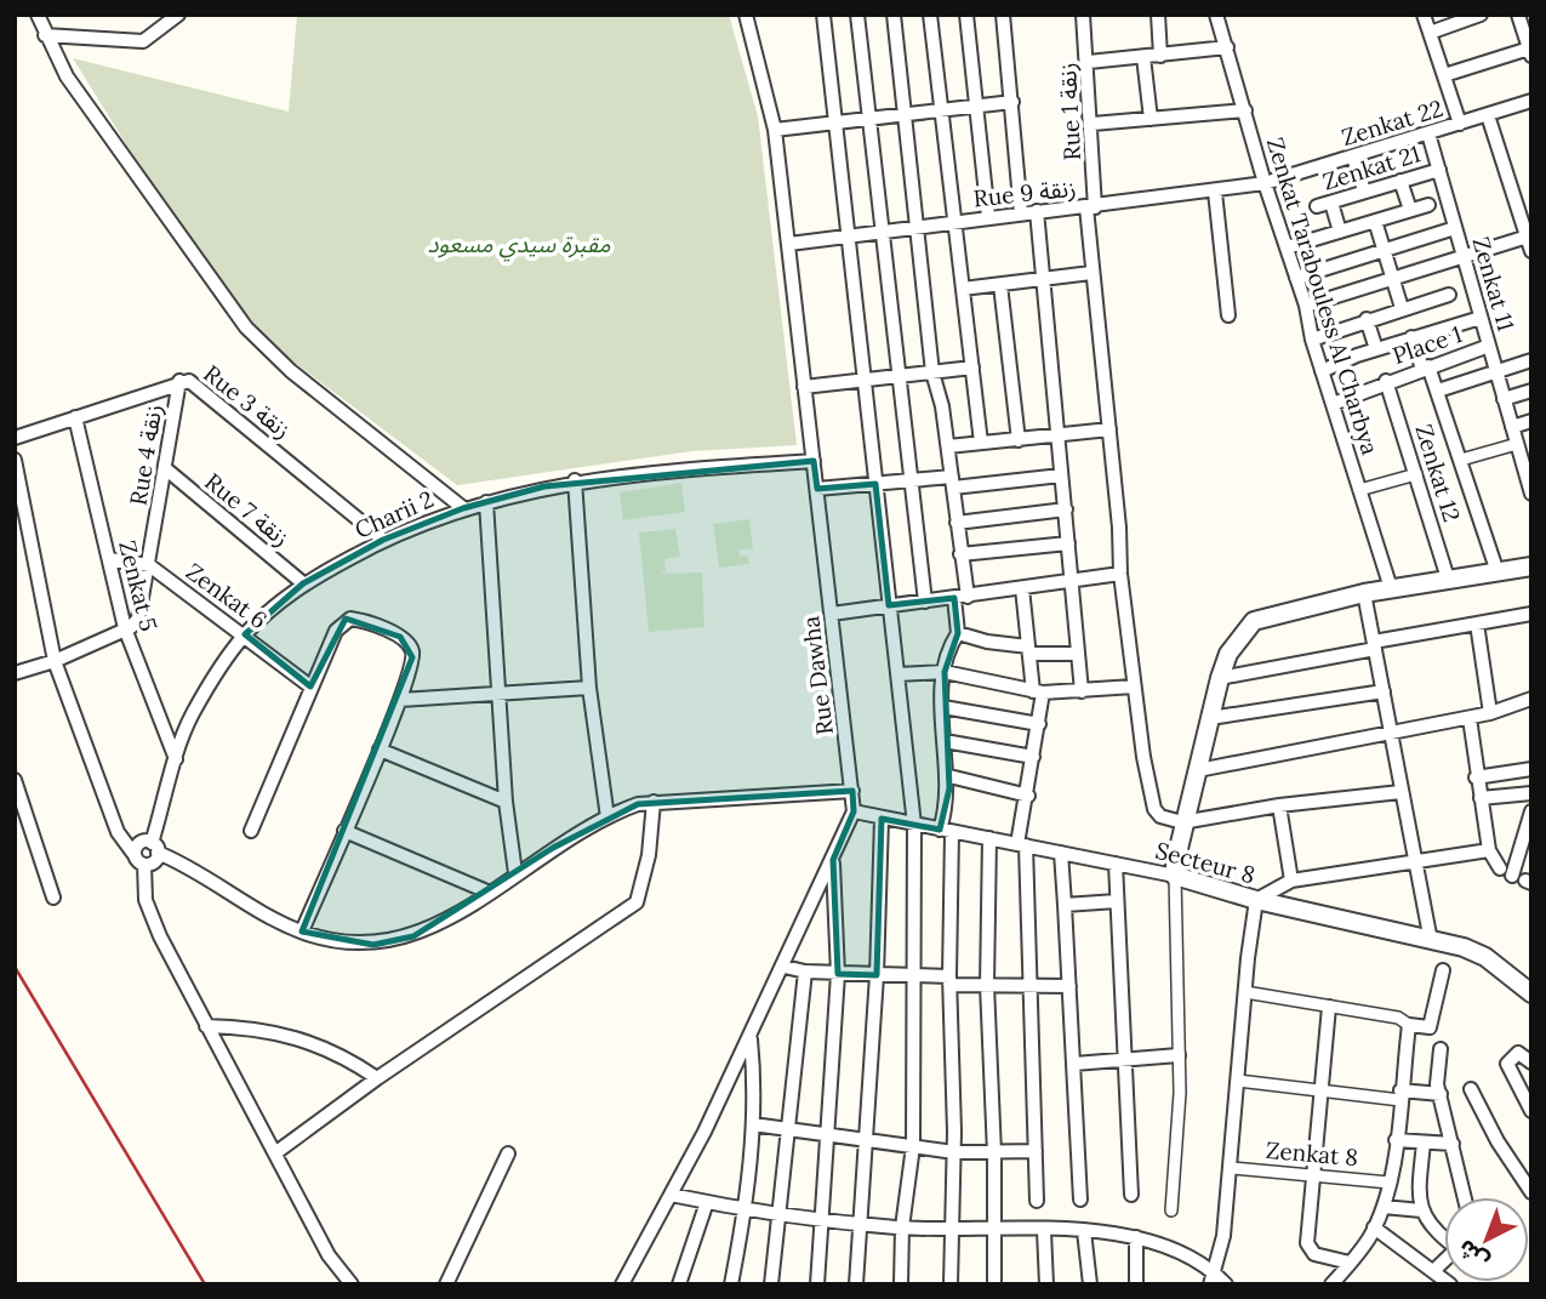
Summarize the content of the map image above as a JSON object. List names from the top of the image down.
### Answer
{
  "streets": {
    "street": [
      "Rue 1 زنقة",
      "Zenkat 22",
      "Zenkat 21",
      "Rue 9 زنقة",
      "Zenkat 11",
      "Zenkat Tarabouless Al Charbya",
      "Place 1",
      "Rue 3 زنقة",
      "Rue 4 زنقة",
      "Zenkat 12",
      "Rue 7 زنقة",
      "Charii 2",
      "Zenkat 5",
      "Zenkat 6",
      "Rue Dawha",
      "Secteur 8",
      "Zenkat 8"
    ]
  },
  "crossings": [
    ["Rue 1 زنقة", "Rue 9 زنقة"],
    ["Zenkat 22", "Rue 9 زنقة"],
    ["Zenkat 22", "Zenkat 11"],
    ["Zenkat 22", "Zenkat Tarabouless Al Charbya"],
    ["Zenkat 21", "Zenkat 11"],
    ["Rue 9 زنقة", "Zenkat Tarabouless Al Charbya"],
    ["Rue 9 زنقة", "Rue Dawha"],
    ["Zenkat 11", "Place 1"],
    ["Zenkat Tarabouless Al Charbya", "Place 1"],
    ["Place 1", "Zenkat 12"],
    ["Rue 3 زنقة", "Rue 4 زنقة"],
    ["Rue 3 زنقة", "Charii 2"],
    ["Rue 3 زنقة", "Zenkat 5"],
    ["Rue 4 زنقة", "Rue 7 زنقة"],
    ["Rue 4 زنقة", "Zenkat 5"],
    ["Rue 4 زنقة", "Zenkat 6"],
    ["Rue 7 زنقة", "Charii 2"],
    ["Charii 2", "Zenkat 5"],
    ["Charii 2", "Zenkat 6"],
    ["Charii 2", "Rue Dawha"],
    ["Zenkat 5", "Zenkat 6"],
    ["Rue Dawha", "Secteur 8"]
  ],
  "parks": ["مقبرة سيدي مسعود"],
  "north": "bottom left"
}
